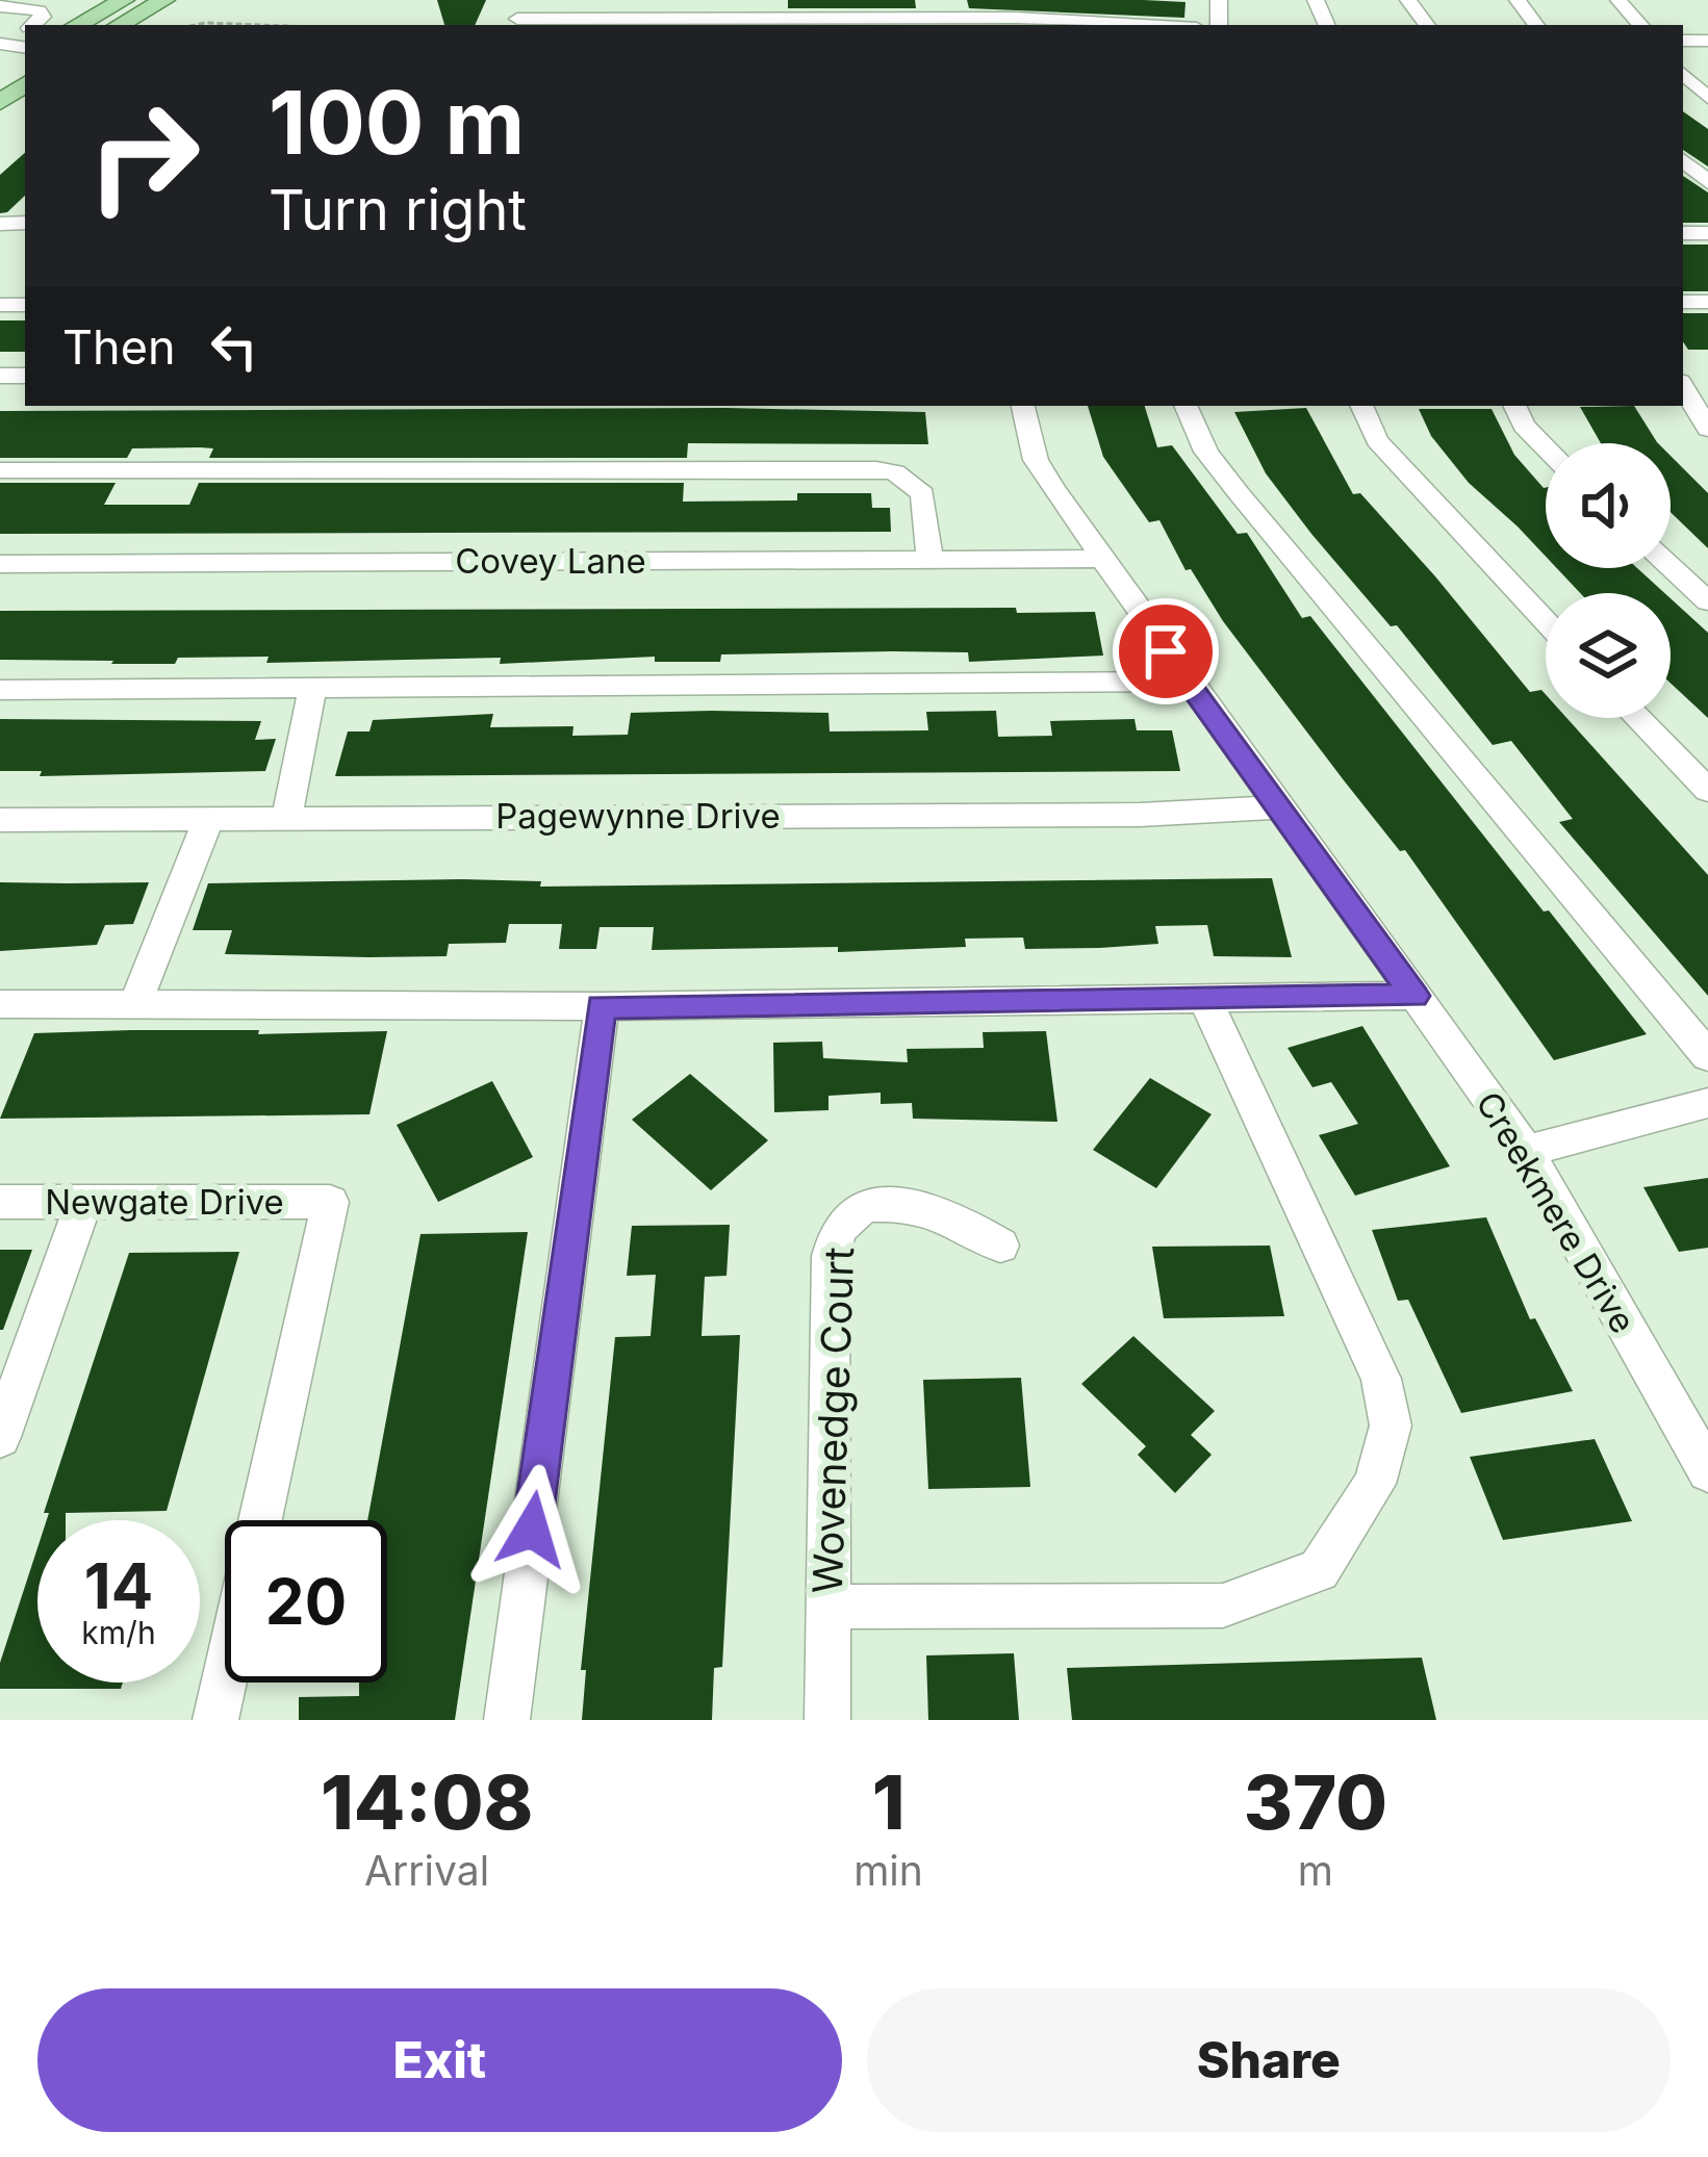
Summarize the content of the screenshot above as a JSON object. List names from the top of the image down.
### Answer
{
  "streets": {
    "street": [
      "Covey Lane",
      "Pagewynne Drive",
      "Newgate Drive",
      "Creekmere Drive",
      "Wovenedge Court"
    ]
  },
  "crossings": [
    ["Covey Lane", "Creekmere Drive"],
    ["Pagewynne Drive", "Creekmere Drive"]
  ],
  "page": {
    "turn": ["100 m", "Turn right"],
    "then": "Then",
    "speed": "14 km/h",
    "limit": "20",
    "eta": [
      "14:08",
      "Arrival",
      "1",
      "min",
      "370",
      "m"
    ],
    "buttons": ["Exit", "Share"]
  }
}
